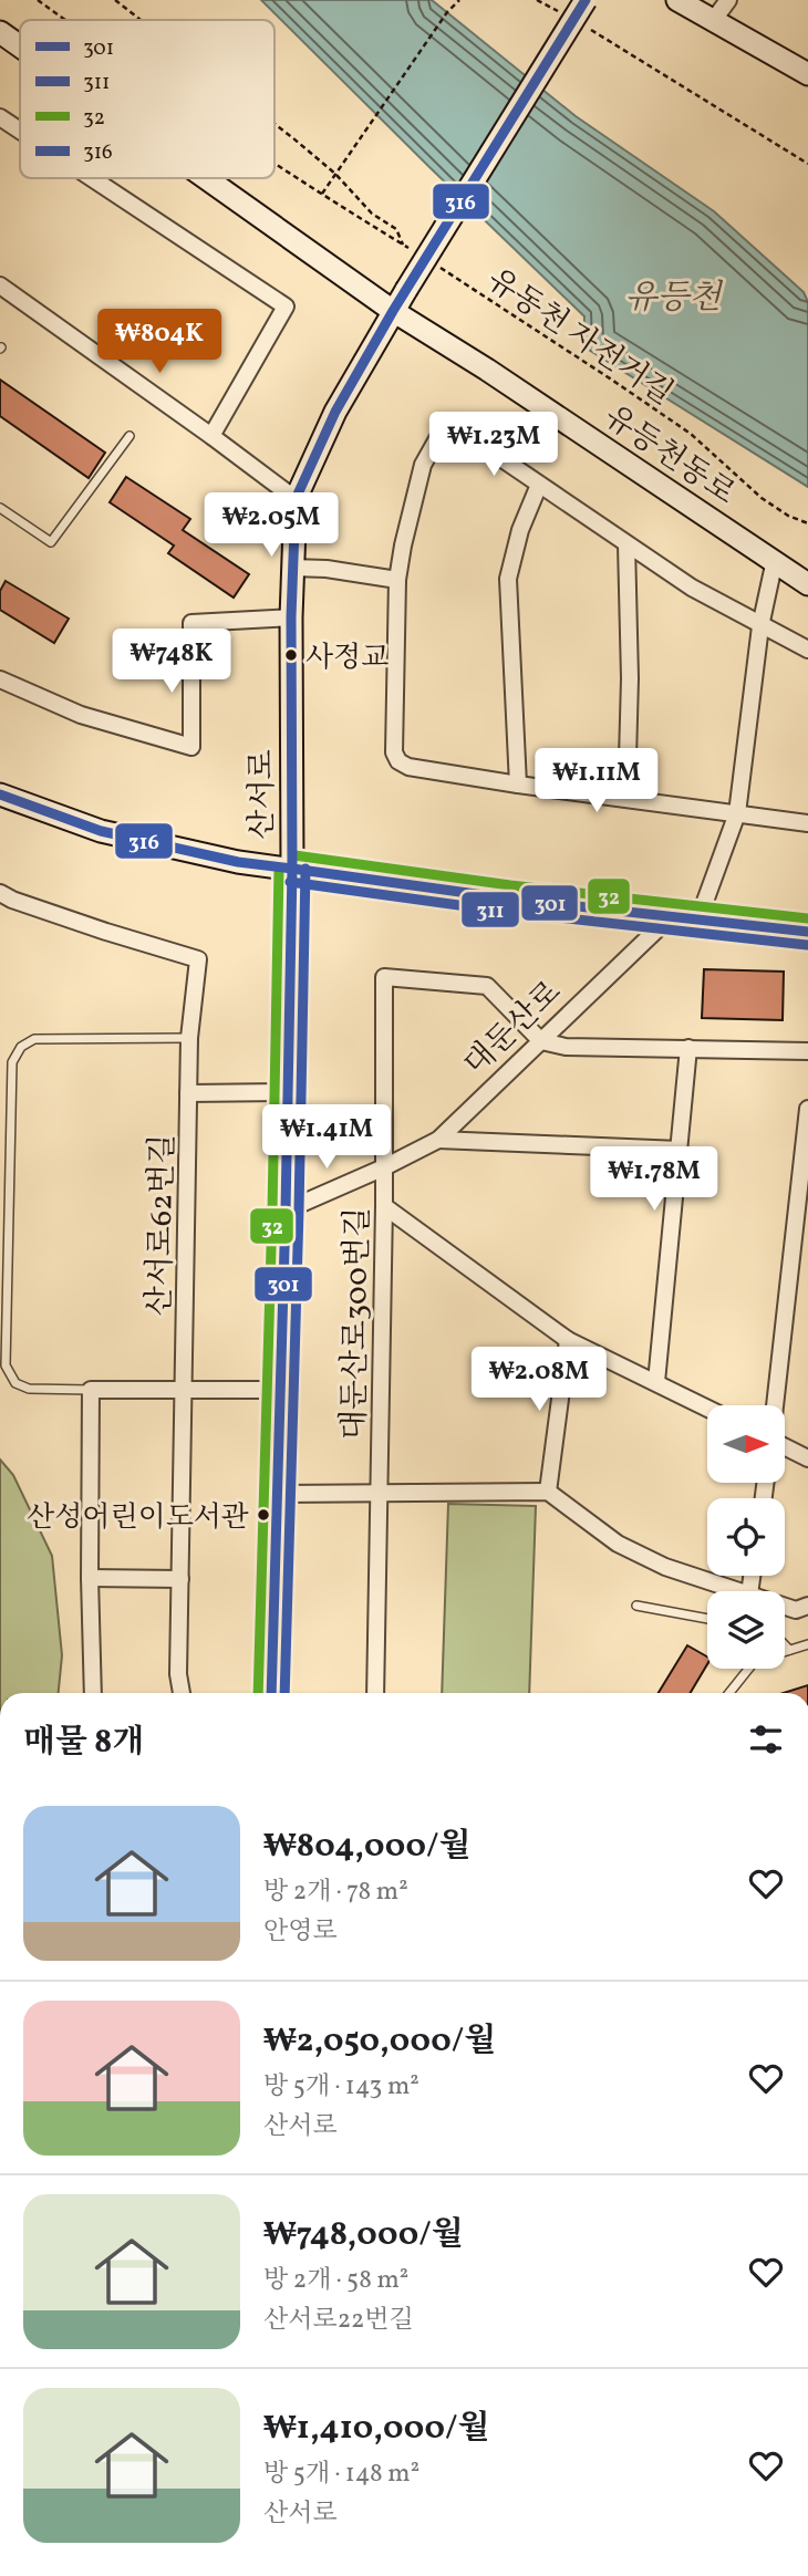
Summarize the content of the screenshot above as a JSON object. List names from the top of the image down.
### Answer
{
  "streets": {
    "main road": ["유등천동로", "산서로"],
    "street": ["대둔산로", "산서로62번길", "대둔산로300번길"],
    "path": ["유동천 자전거길"]
  },
  "crossings": [
    ["유등천동로", "산서로"],
    ["산서로", "대둔산로"],
    ["대둔산로", "대둔산로300번길"]
  ],
  "water": ["유등천"],
  "places": ["사정교", "산성어린이도서관"],
  "lines": [
    "transit line 316",
    "transit line 32",
    "transit line 301",
    "transit line 311"
  ],
  "legend": [
    "301",
    "311",
    "32",
    "316"
  ],
  "north": "right",
  "page": {
    "price": [
      "₩804K",
      "₩1.23M",
      "₩2.05M",
      "₩748K",
      "₩1.11M",
      "₩1.41M",
      "₩1.78M",
      "₩2.08M"
    ],
    "heading": "매물 8개",
    "list": [
      {
        "name": "₩804,000/월",
        "note": "방 2개 · 78 m² · 안영로"
      },
      {
        "name": "₩2,050,000/월",
        "note": "방 5개 · 143 m² · 산서로"
      },
      {
        "name": "₩748,000/월",
        "note": "방 2개 · 58 m² · 산서로22번길"
      },
      {
        "name": "₩1,410,000/월",
        "note": "방 5개 · 148 m² · 산서로"
      }
    ]
  }
}
